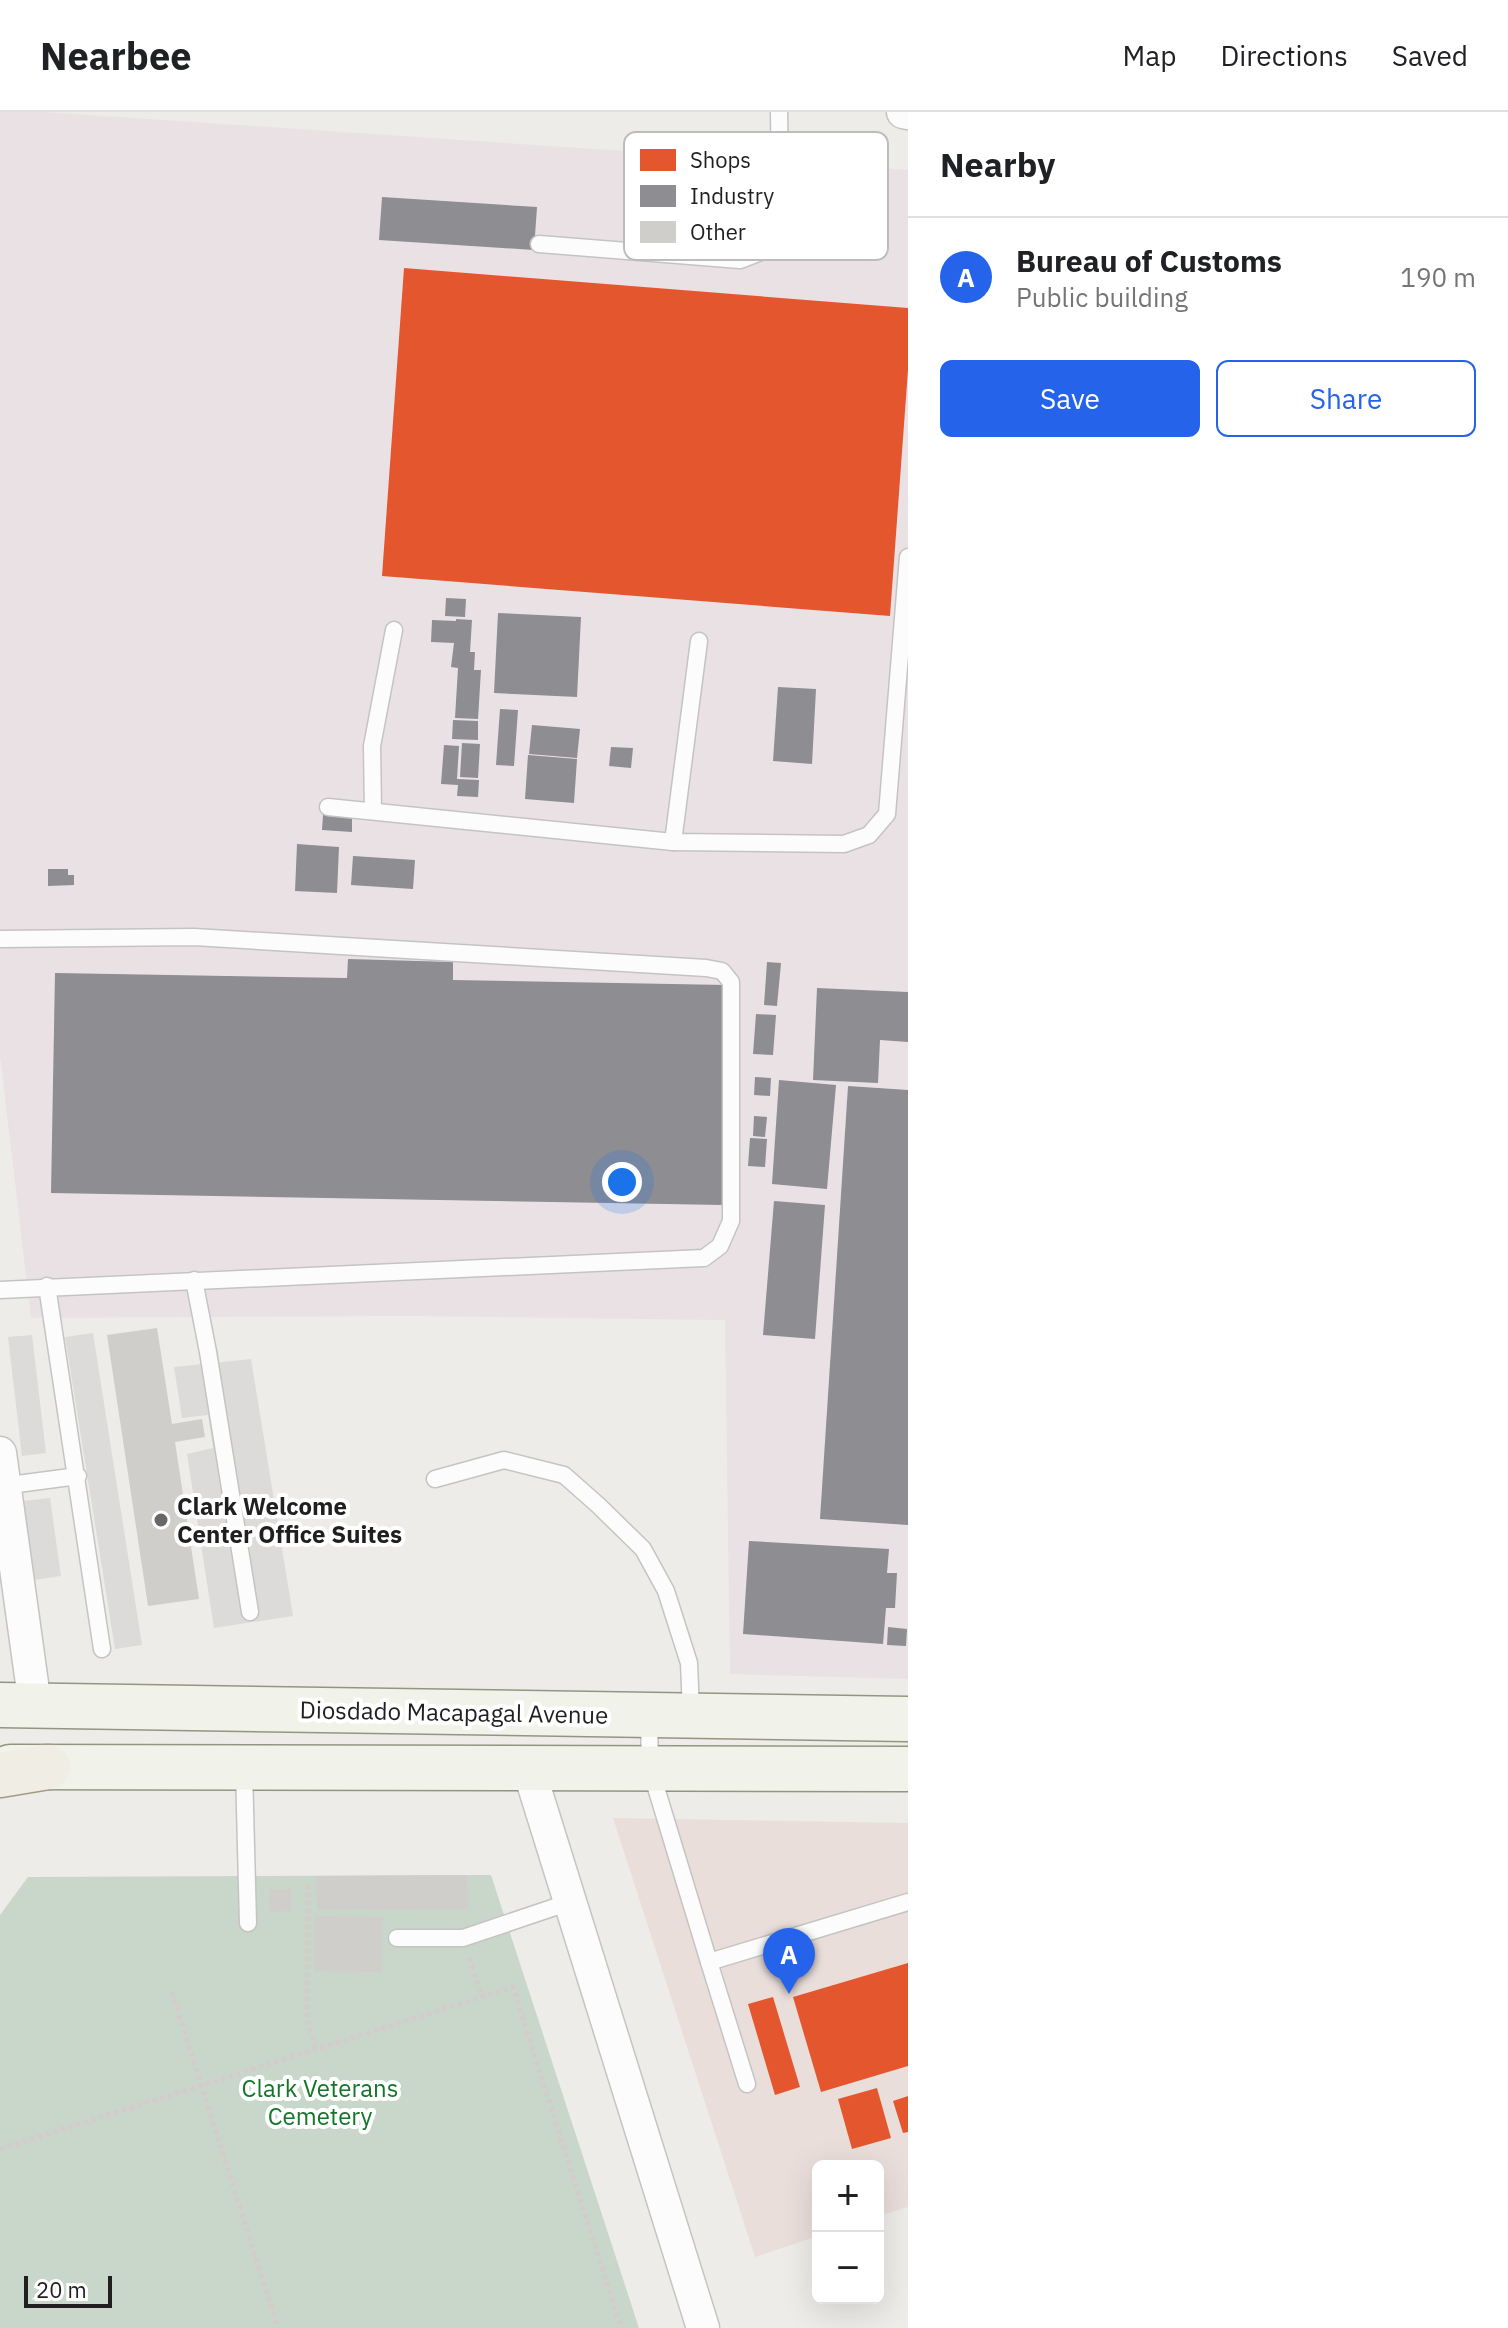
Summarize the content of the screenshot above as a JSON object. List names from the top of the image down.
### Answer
{
  "streets": {
    "main road": ["Diosdado Macapagal Avenue"]
  },
  "parks": ["Clark Veterans Cemetery"],
  "places": ["Clark Welcome Center Office Suites"],
  "legend": ["Shops", "Industry", "Other"],
  "scale_bar": "20 m",
  "page": {
    "header": "Nearbee",
    "nav": ["Map", "Directions", "Saved"],
    "heading": "Nearby",
    "list": [
      {
        "mark": "A",
        "name": "Bureau of Customs",
        "note": "Public building",
        "value": "190 m"
      }
    ],
    "buttons": ["Save", "Share"],
    "pins": "A",
    "map_buttons": ["+", "−"],
    "scale": "20 m"
  }
}
